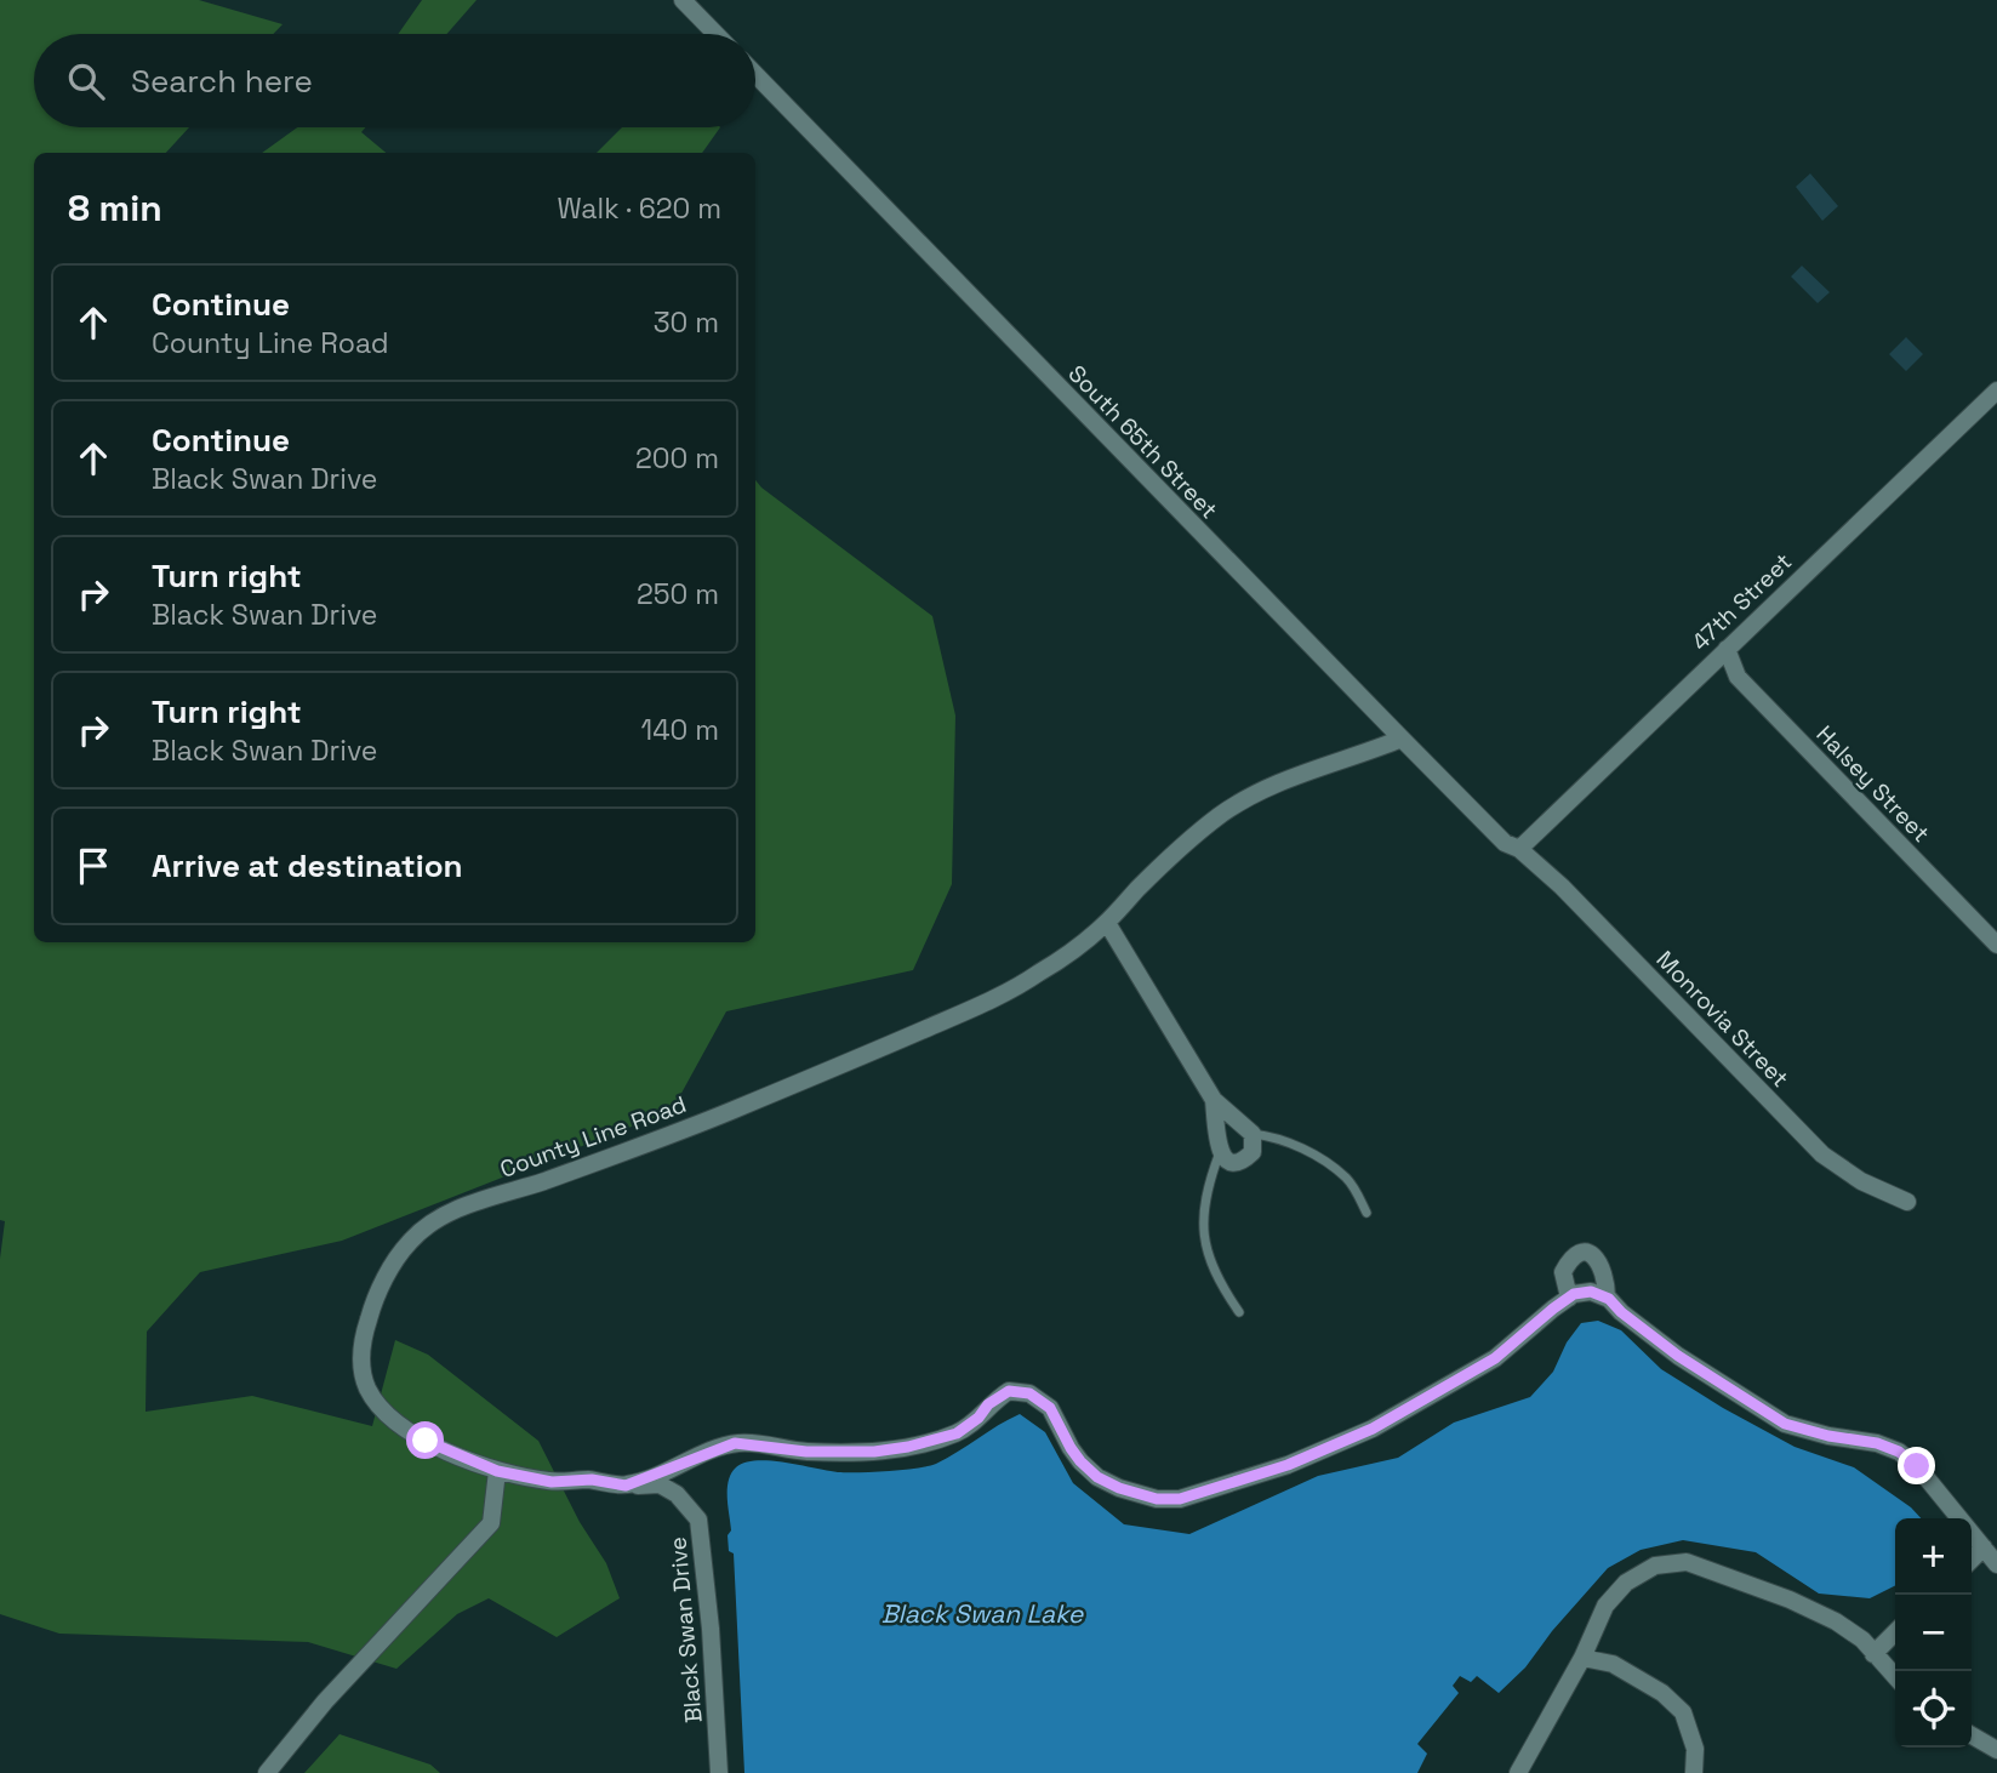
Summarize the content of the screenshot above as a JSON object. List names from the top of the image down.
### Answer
{
  "streets": {
    "street": [
      "South 65th Street",
      "47th Street",
      "Halsey Street",
      "Monrovia Street",
      "County Line Road",
      "Black Swan Drive"
    ]
  },
  "crossings": [
    ["South 65th Street", "47th Street"],
    ["South 65th Street", "Monrovia Street"],
    ["South 65th Street", "County Line Road"],
    ["47th Street", "Halsey Street"],
    ["47th Street", "Monrovia Street"],
    ["County Line Road", "Black Swan Drive"]
  ],
  "water": ["Black Swan Lake"],
  "page": {
    "search": "Search here",
    "heading": ["8 min", "Walk · 620 m"],
    "list": [
      ["Continue", "County Line Road", "30 m"],
      ["Continue", "Black Swan Drive", "200 m"],
      ["Turn right", "Black Swan Drive", "250 m"],
      ["Turn right", "Black Swan Drive", "140 m"],
      "Arrive at destination"
    ],
    "map_buttons": ["+", "−"]
  }
}
